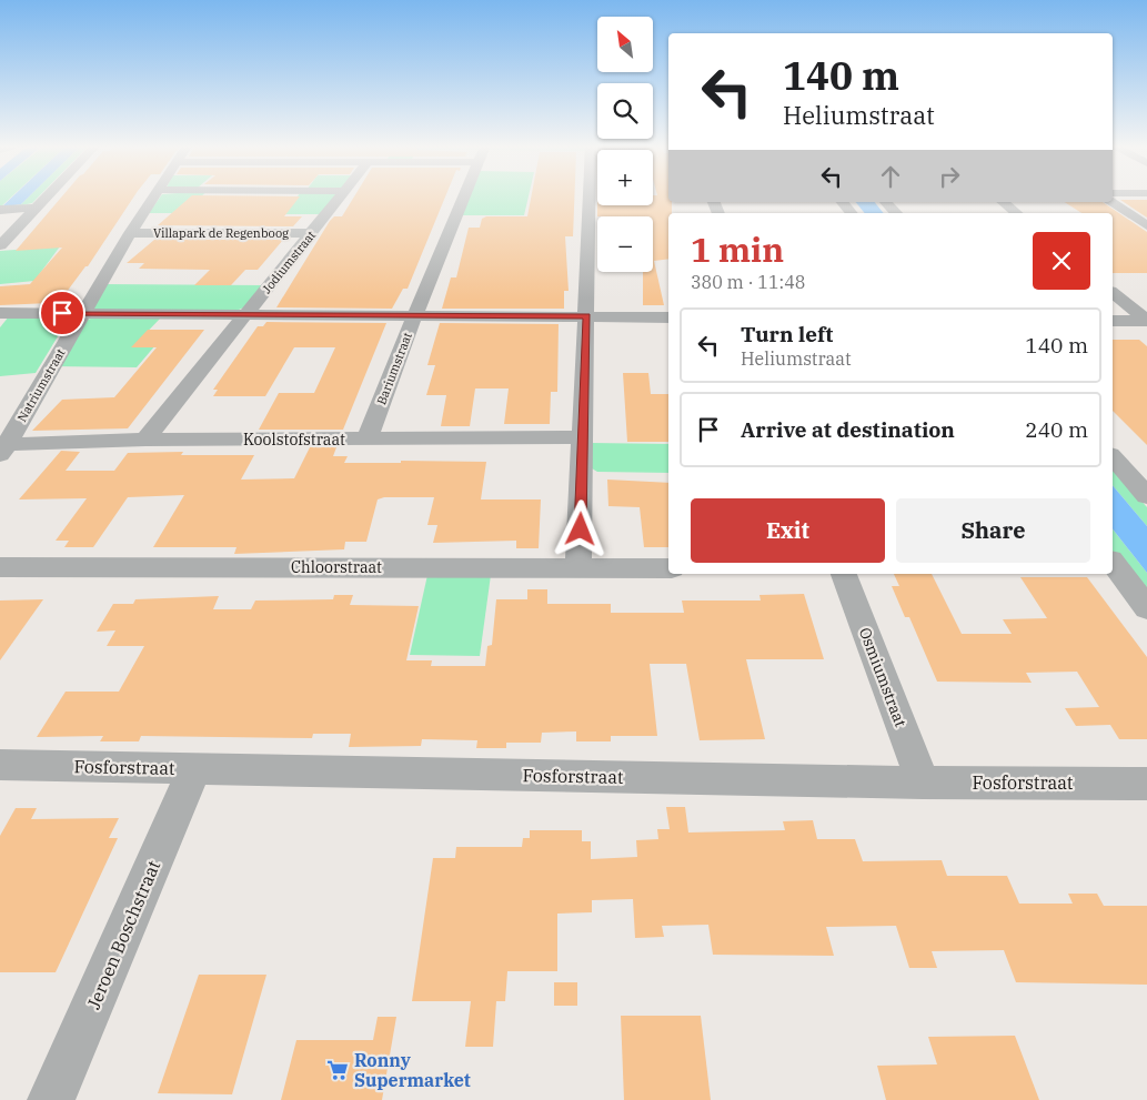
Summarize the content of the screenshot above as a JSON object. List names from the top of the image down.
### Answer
{
  "streets": {
    "street": [
      "Villapark de Regenboog",
      "Jodiumstraat",
      "Bariumstraat",
      "Natriumstraat",
      "Koolstofstraat",
      "Chloorstraat",
      "Osmiumstraat",
      "Fosforstraat",
      "Jeroen Boschstraat"
    ]
  },
  "crossings": [
    ["Villapark de Regenboog", "Jodiumstraat"],
    ["Villapark de Regenboog", "Natriumstraat"],
    ["Jodiumstraat", "Koolstofstraat"],
    ["Bariumstraat", "Koolstofstraat"],
    ["Natriumstraat", "Koolstofstraat"],
    ["Osmiumstraat", "Fosforstraat"],
    ["Fosforstraat", "Jeroen Boschstraat"]
  ],
  "places": {
    "supermarket": ["Ronny Supermarket"]
  },
  "north": "top left",
  "page": {
    "map_buttons": ["+", "−"],
    "turn": ["140 m", "Heliumstraat"],
    "heading": ["1 min", "380 m · 11:48"],
    "list": [
      {
        "name": "Turn left",
        "note": "Heliumstraat",
        "value": "140 m"
      },
      {
        "name": "Arrive at destination",
        "value": "240 m"
      }
    ],
    "buttons": ["Exit", "Share"]
  }
}
